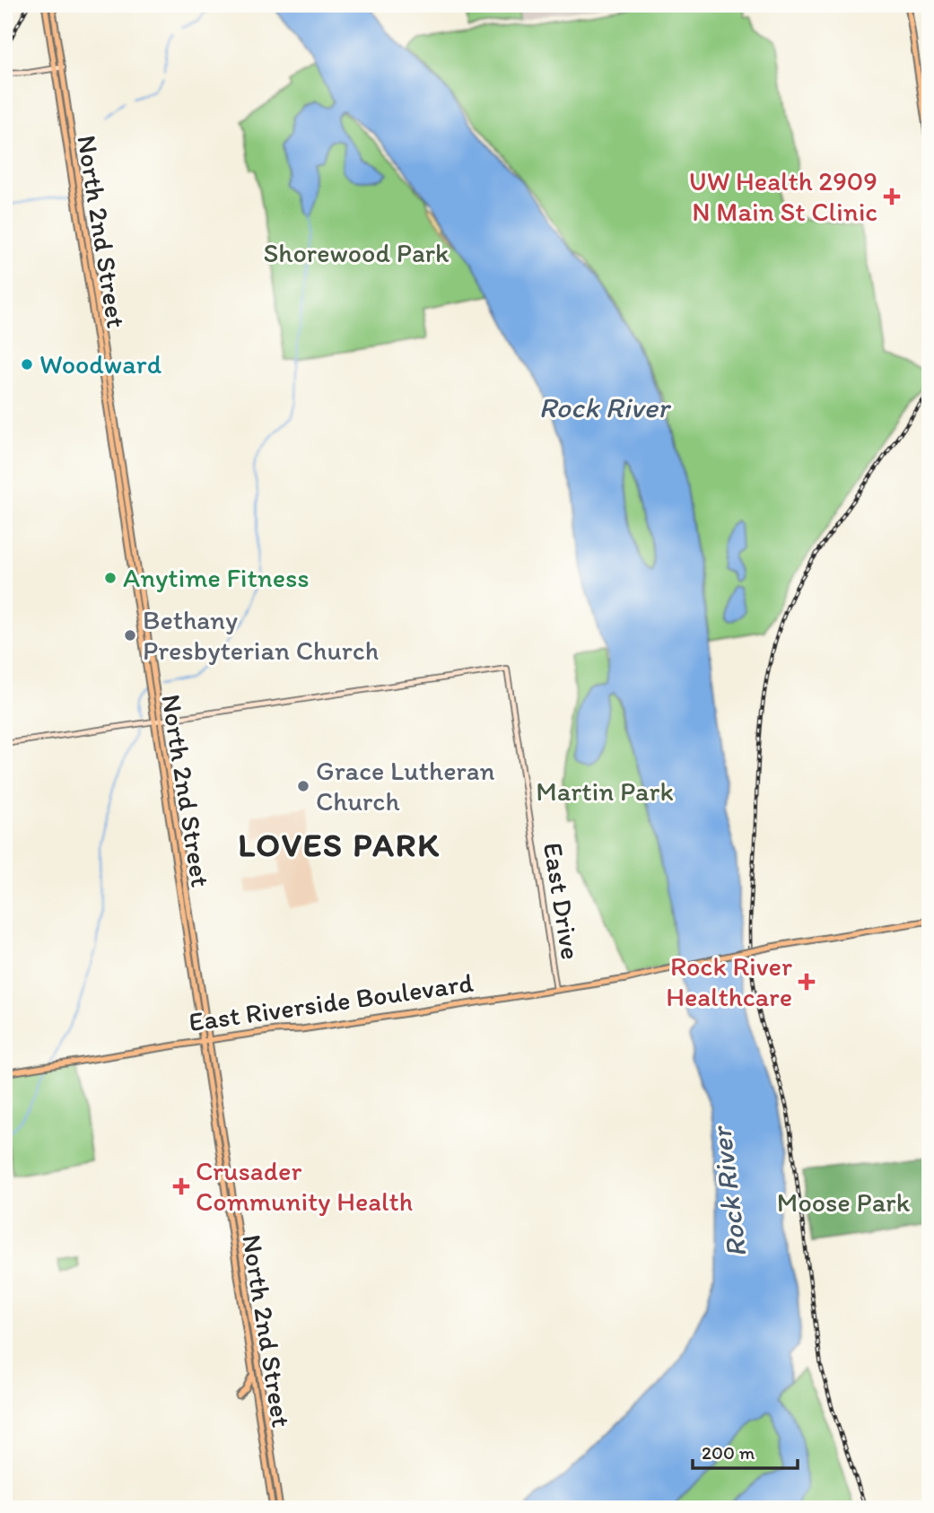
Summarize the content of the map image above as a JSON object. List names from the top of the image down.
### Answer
{
  "streets": {
    "main road": ["North 2nd Street", "East Riverside Boulevard"],
    "street": ["East Drive"]
  },
  "crossings": [
    ["North 2nd Street", "East Drive"],
    ["North 2nd Street", "East Riverside Boulevard"],
    ["East Drive", "East Riverside Boulevard"]
  ],
  "districts": ["LOVES PARK"],
  "water": ["Rock River"],
  "parks": ["Shorewood Park", "Martin Park", "Moose Park"],
  "places": {
    "health": ["UW Health 2909 N Main St Clinic", "Rock River Healthcare", "Crusader Community Health"],
    "other": [
      "Woodward",
      "Anytime Fitness",
      "Bethany Presbyterian Church",
      "Grace Lutheran Church"
    ]
  },
  "scale_bar": "200 m"
}
